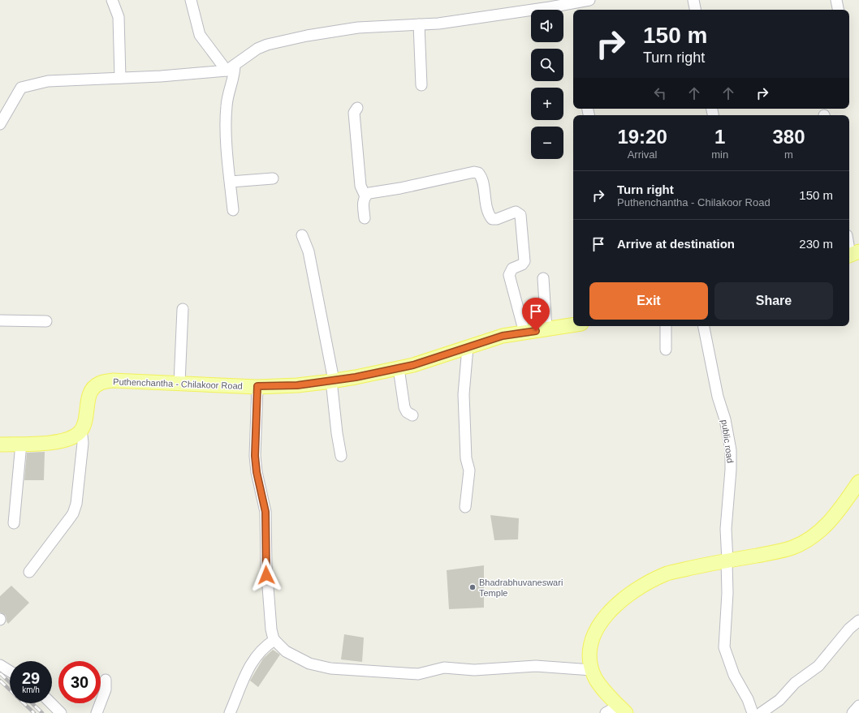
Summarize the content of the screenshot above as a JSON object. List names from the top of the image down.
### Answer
{
  "streets": {
    "main road": ["Puthenchantha - Chilakoor Road"],
    "street": ["public road"]
  },
  "places": ["Bhadrabhuvaneswari Temple"],
  "page": {
    "map_buttons": ["+", "−"],
    "turn": ["150 m", "Turn right"],
    "eta": [
      "19:20",
      "Arrival",
      "1",
      "min",
      "380",
      "m"
    ],
    "list": [
      {
        "name": "Turn right",
        "note": "Puthenchantha - Chilakoor Road",
        "value": "150 m"
      },
      {
        "name": "Arrive at destination",
        "value": "230 m"
      }
    ],
    "buttons": ["Exit", "Share"],
    "speed": "29 km/h",
    "limit": "30"
  }
}
